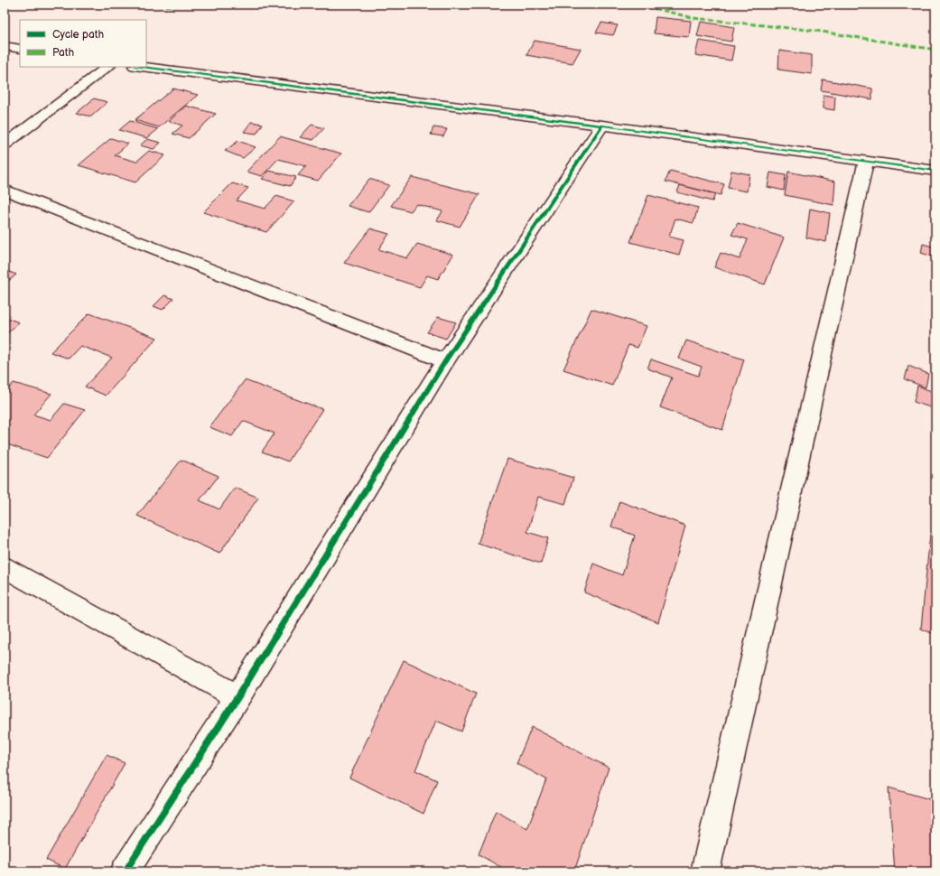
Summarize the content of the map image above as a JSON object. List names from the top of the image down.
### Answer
{
  "legend": ["Cycle path", "Path"]
}
